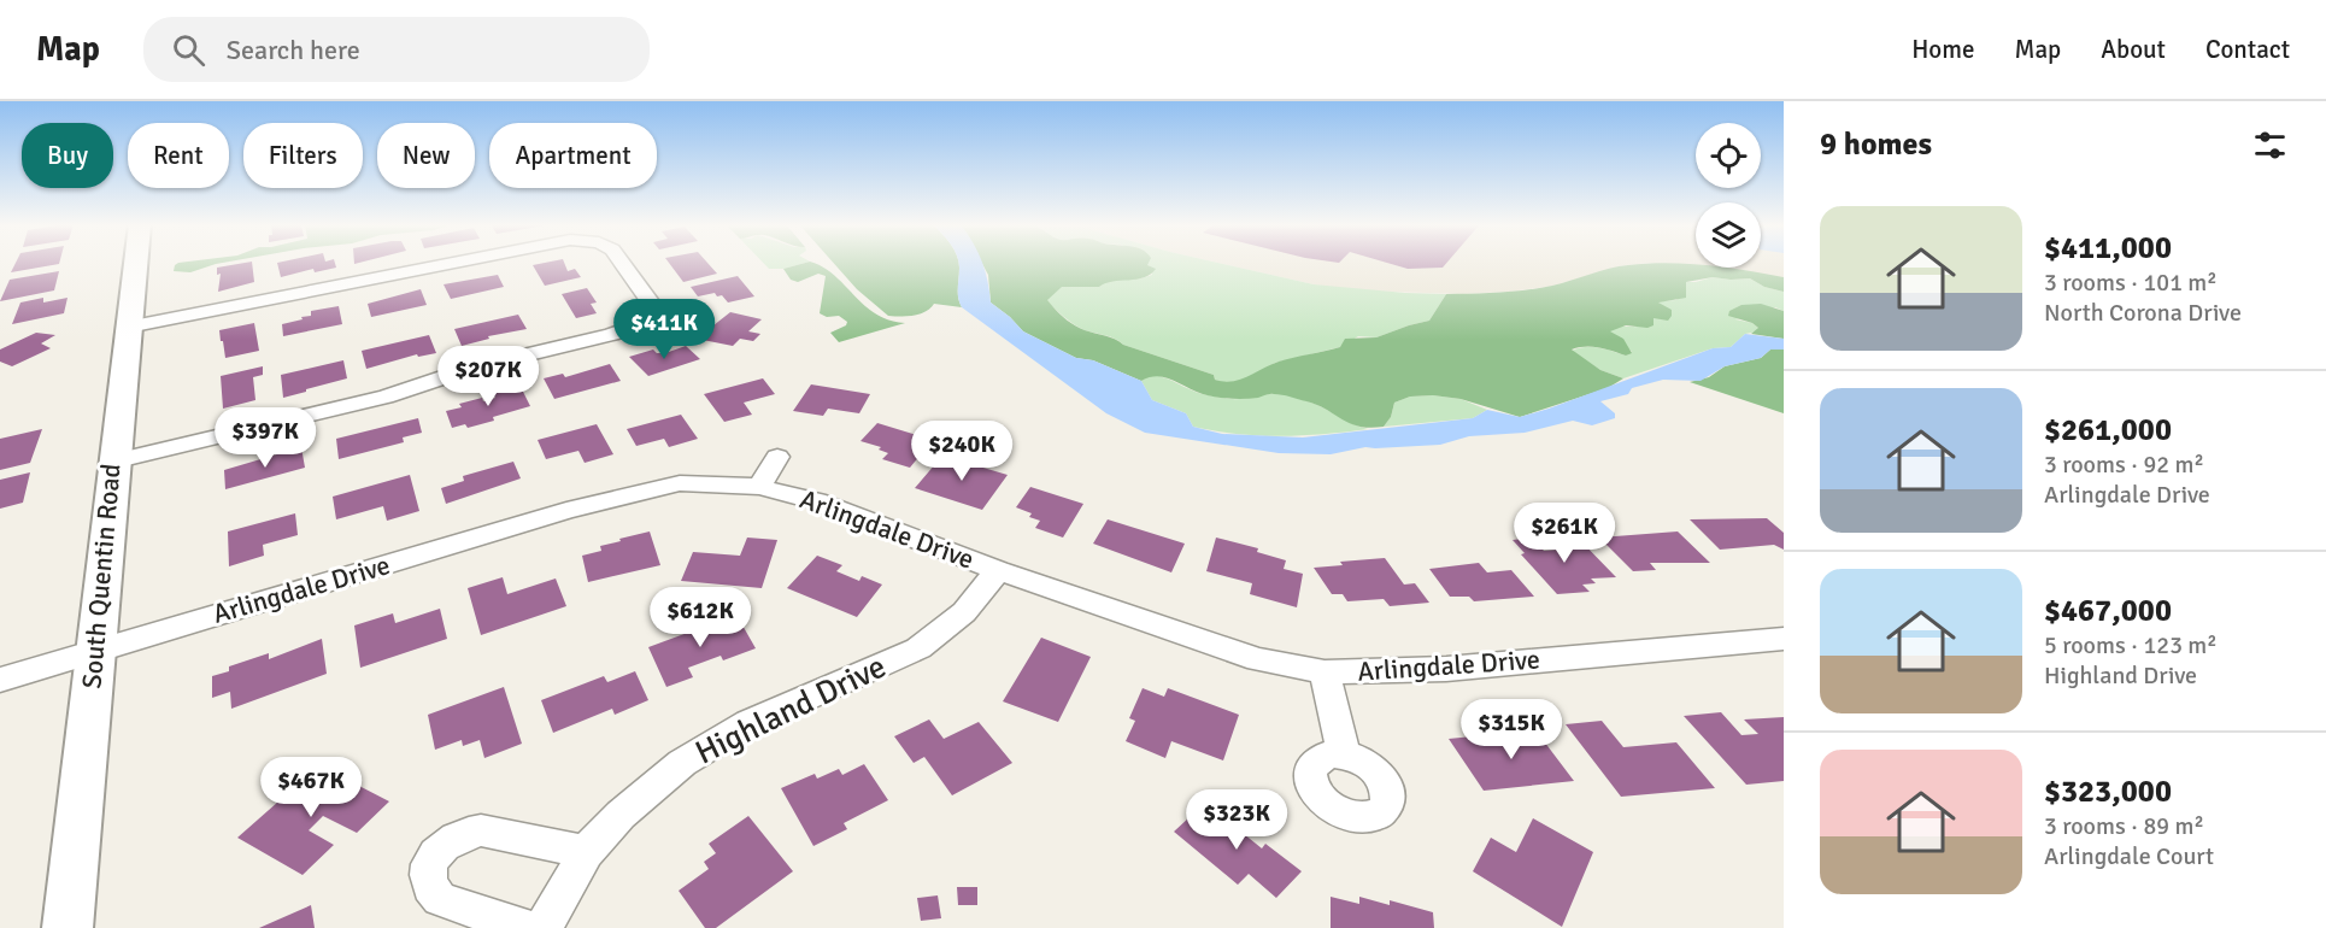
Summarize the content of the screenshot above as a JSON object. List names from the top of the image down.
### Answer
{
  "streets": {
    "main road": ["South Quentin Road"],
    "street": ["Arlingdale Drive", "Highland Drive"]
  },
  "crossings": [
    ["Arlingdale Drive", "South Quentin Road"],
    ["Arlingdale Drive", "Highland Drive"]
  ],
  "page": {
    "header": "Map",
    "search": "Search here",
    "nav": [
      "Home",
      "Map",
      "About",
      "Contact"
    ],
    "heading": "9 homes",
    "chip": [
      "Buy",
      "Rent",
      "Filters",
      "New",
      "Apartment"
    ],
    "list": [
      {
        "name": "$411,000",
        "note": "3 rooms · 101 m² · North Corona Drive"
      },
      {
        "name": "$261,000",
        "note": "3 rooms · 92 m² · Arlingdale Drive"
      },
      {
        "name": "$467,000",
        "note": "5 rooms · 123 m² · Highland Drive"
      },
      {
        "name": "$323,000",
        "note": "3 rooms · 89 m² · Arlingdale Court"
      }
    ],
    "price": [
      "$411K",
      "$207K",
      "$397K",
      "$240K",
      "$261K",
      "$612K",
      "$315K",
      "$467K",
      "$323K"
    ]
  }
}
